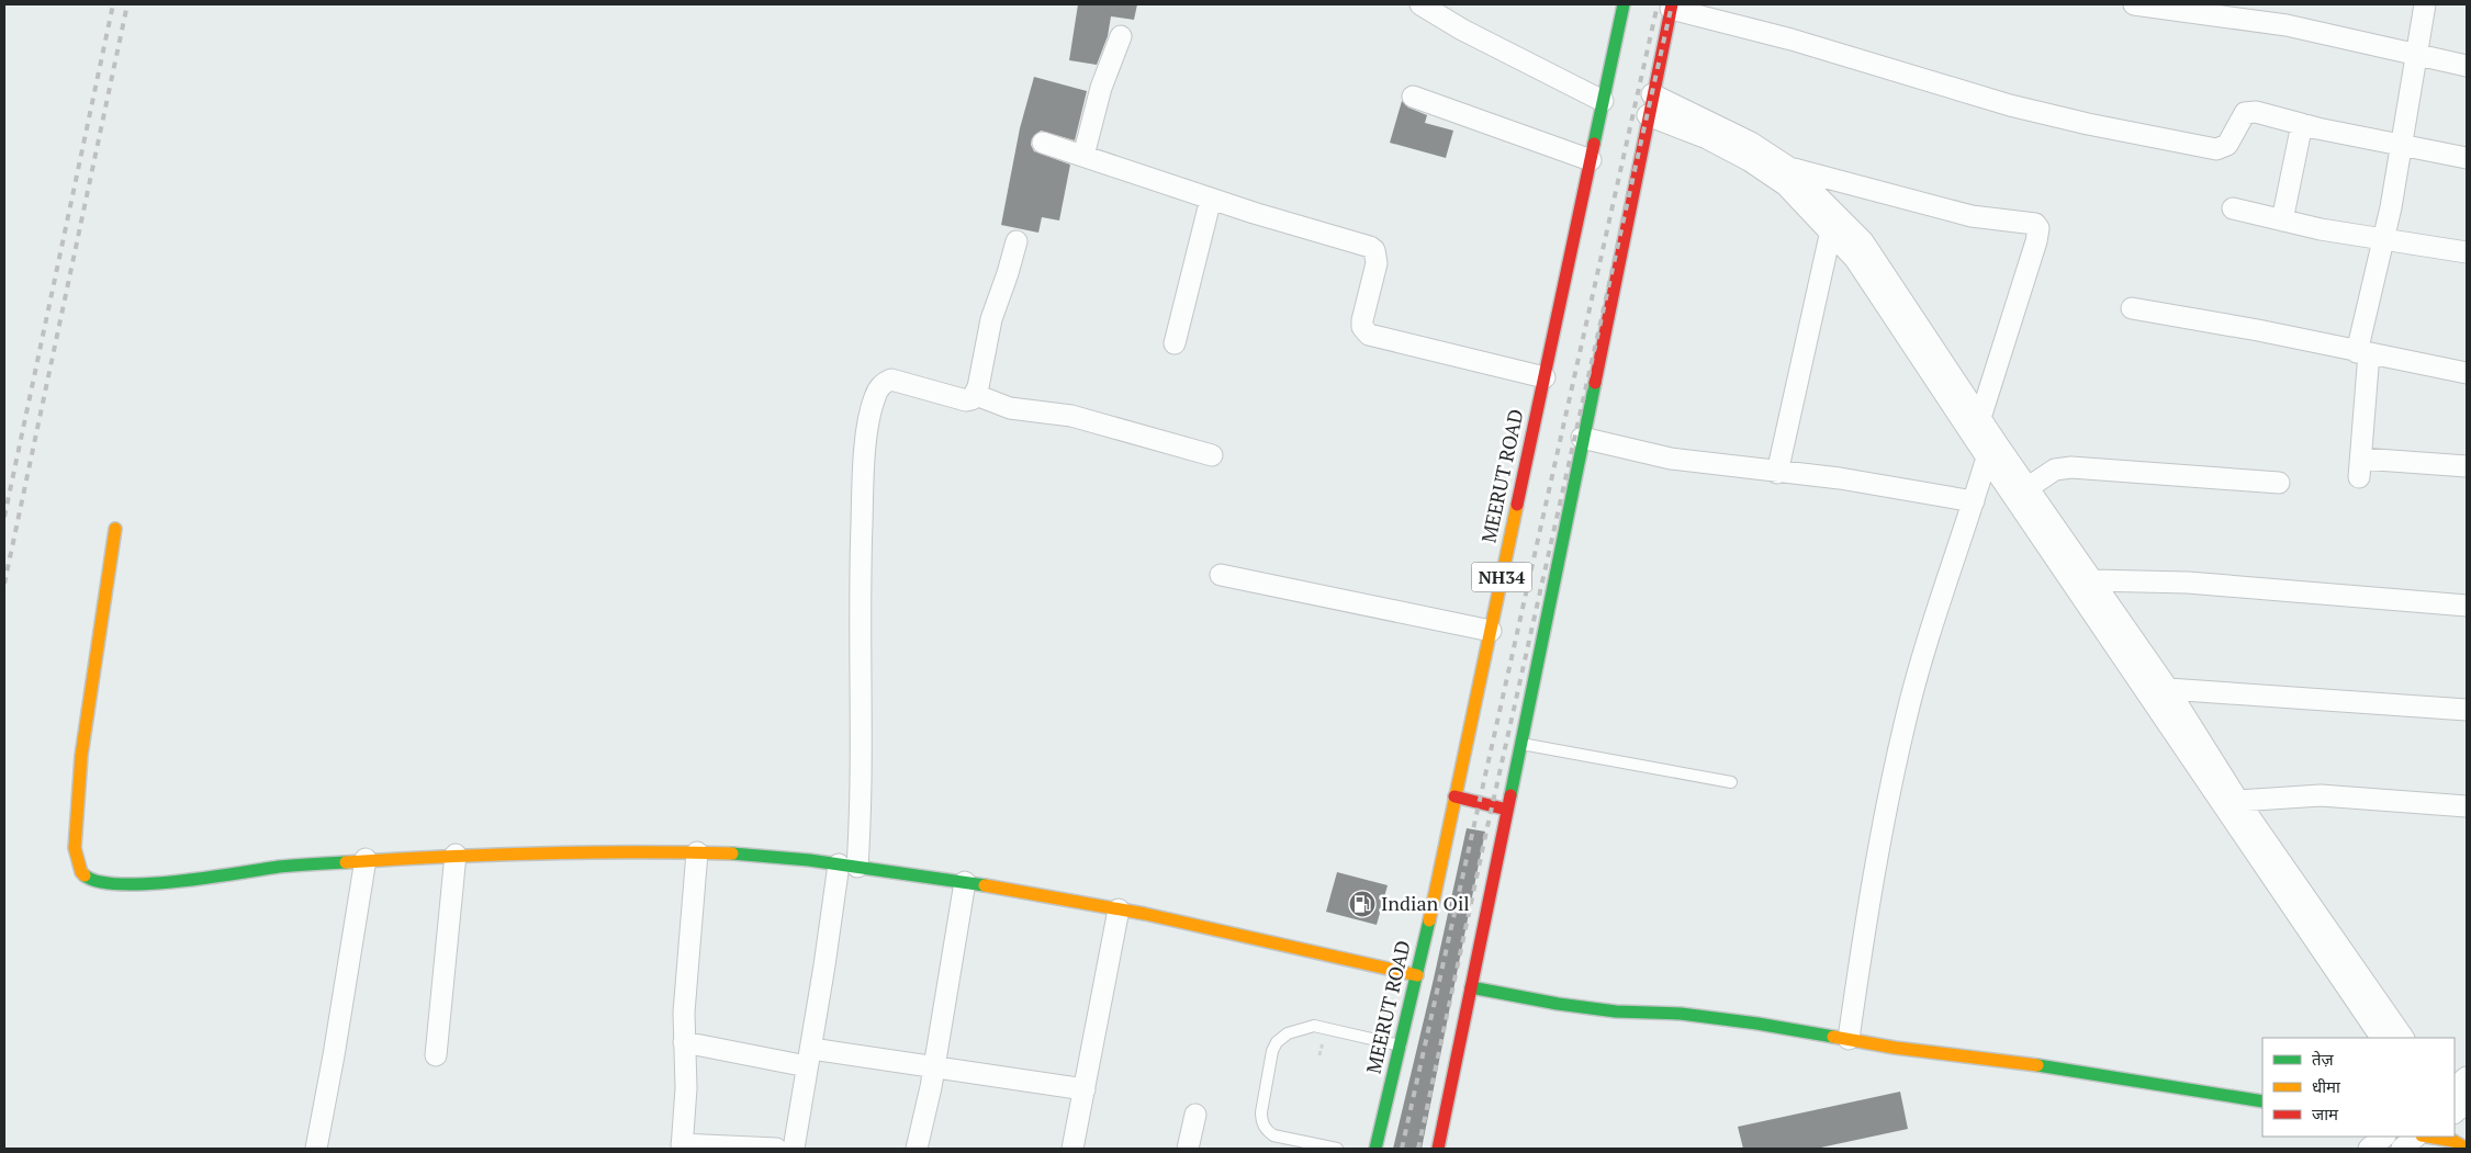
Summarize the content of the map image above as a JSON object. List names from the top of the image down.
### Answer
{
  "streets": {
    "main road": ["MEERUT ROAD", "NH34"]
  },
  "places": {
    "fuel station": ["Indian Oil"]
  },
  "legend": ["तेज़", "धीमा", "जाम"]
}
